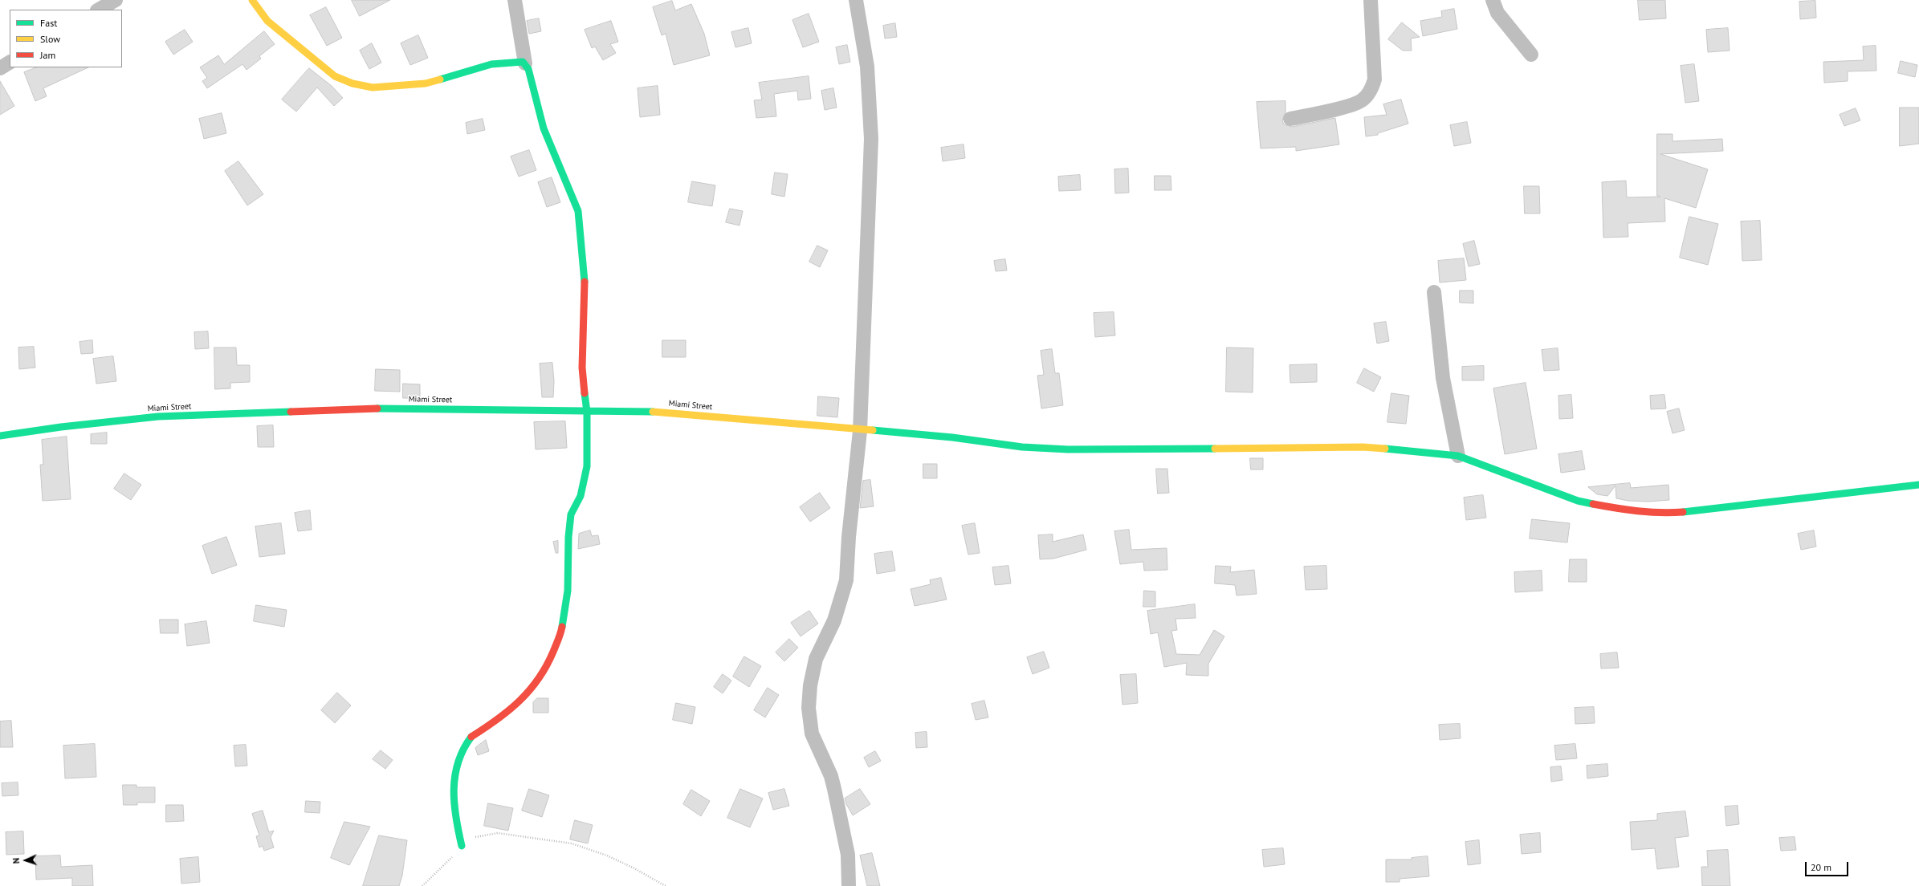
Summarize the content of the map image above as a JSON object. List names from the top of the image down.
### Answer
{
  "streets": {
    "street": ["Miami Street"]
  },
  "legend": ["Fast", "Slow", "Jam"],
  "scale_bar": "20 m",
  "north": "left"
}
